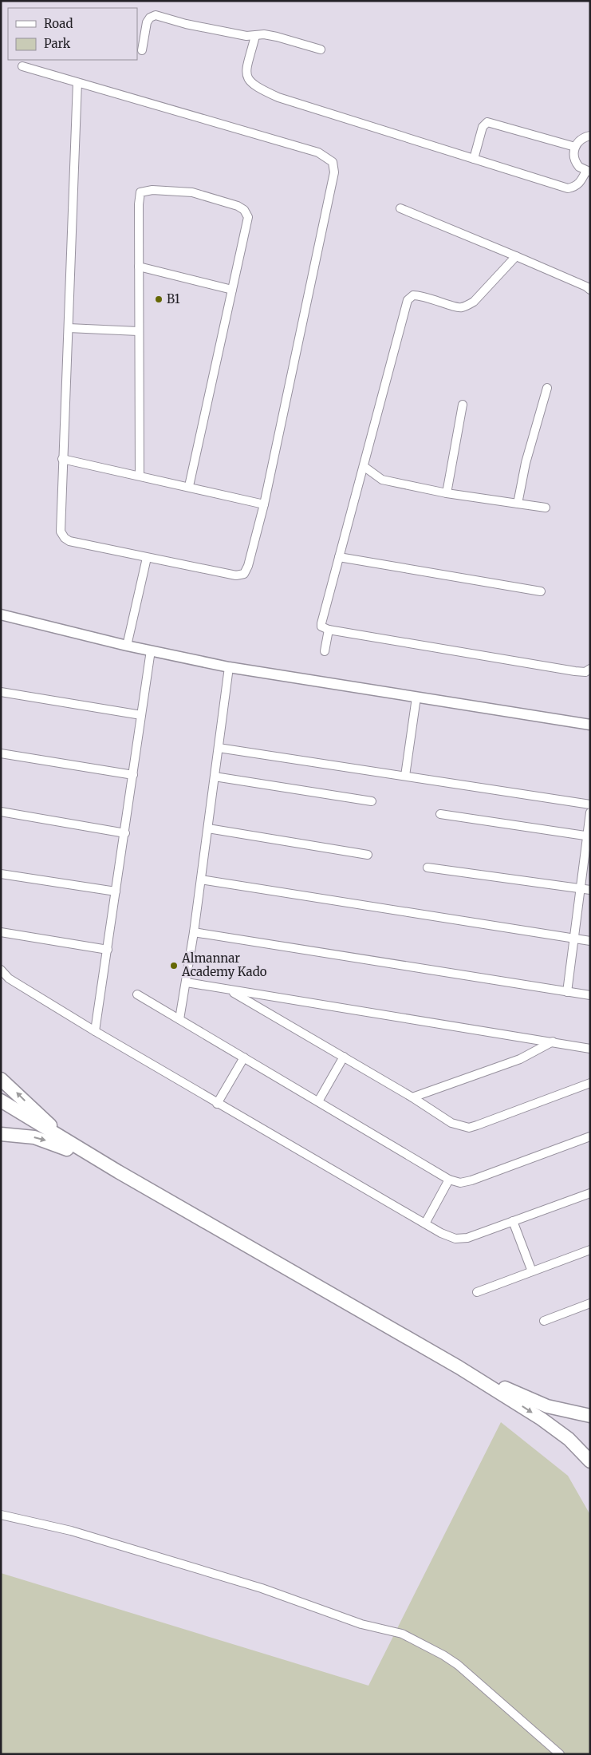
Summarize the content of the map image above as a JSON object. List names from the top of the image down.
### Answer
{
  "places": ["B1", "Almannar Academy Kado"],
  "legend": ["Road", "Park"]
}
